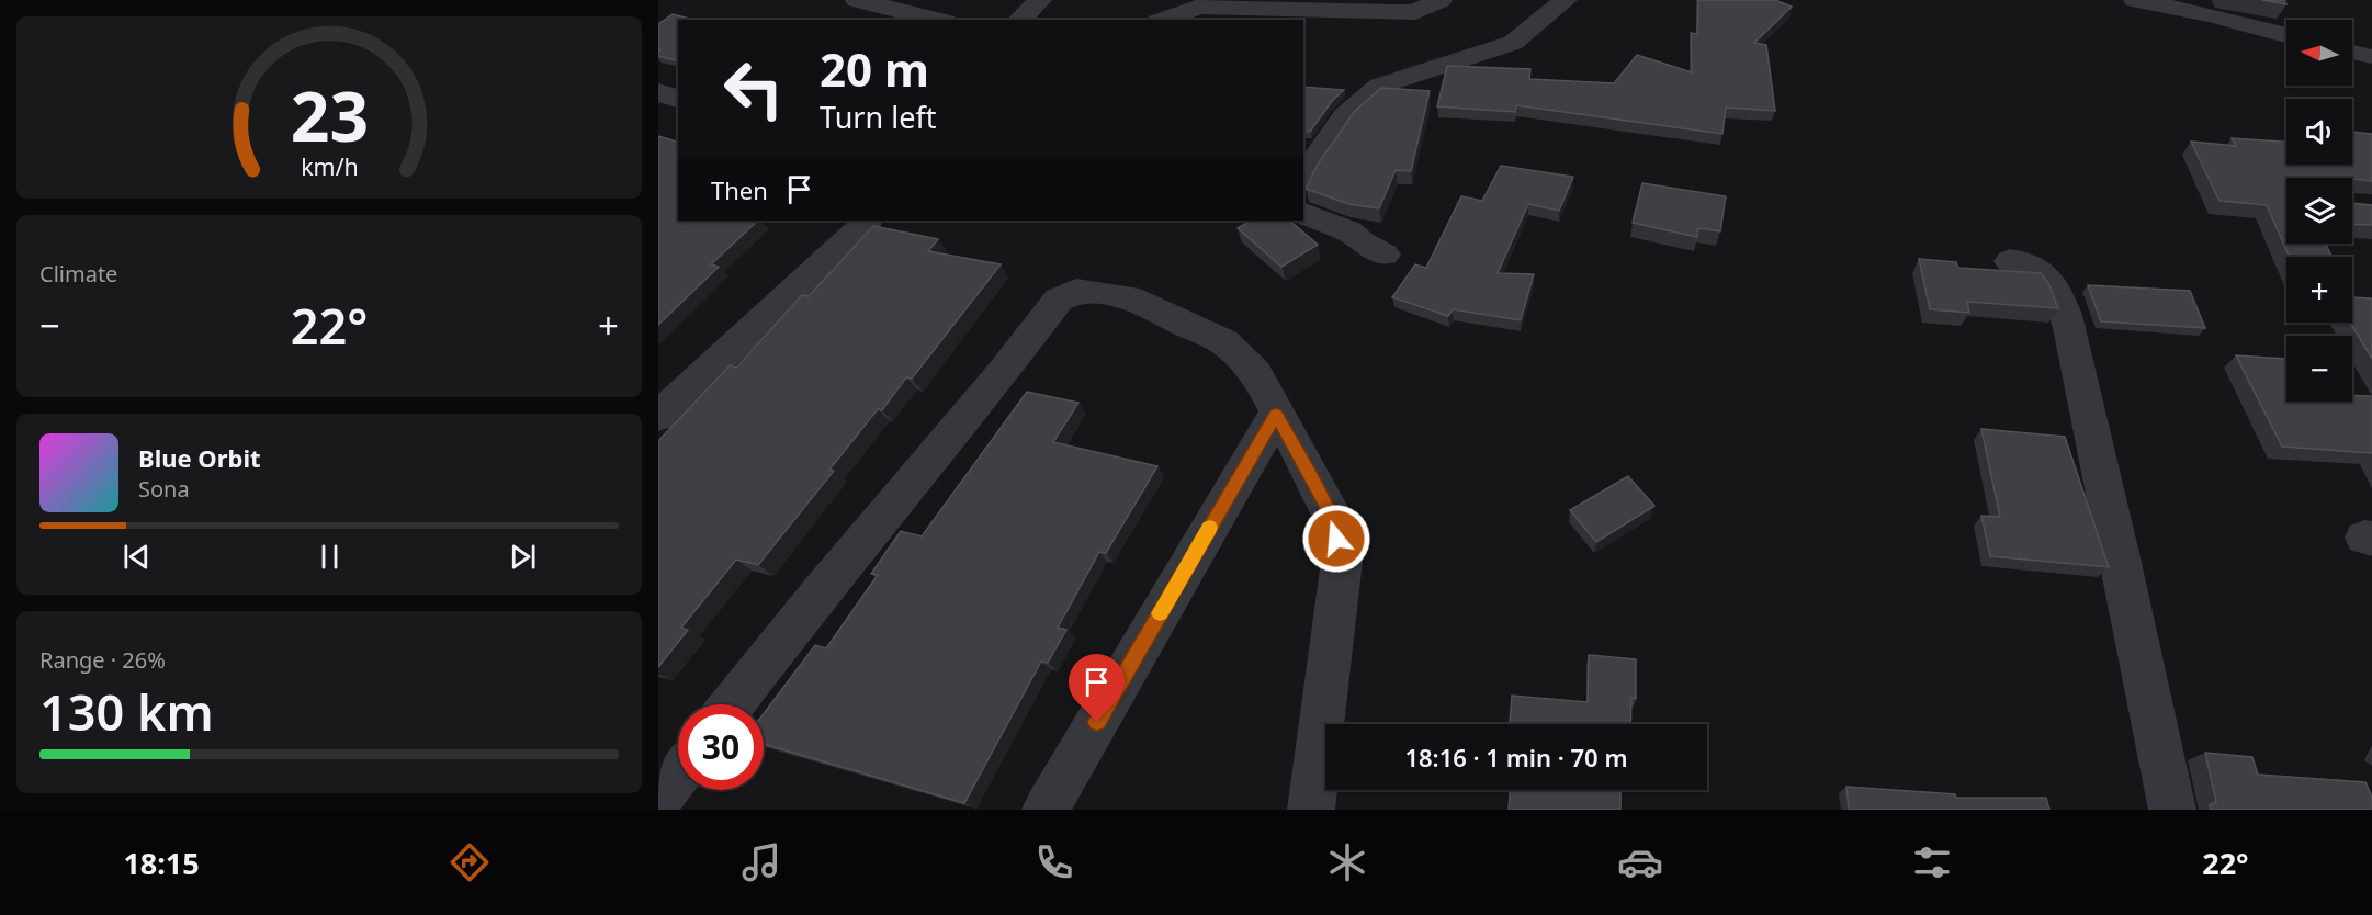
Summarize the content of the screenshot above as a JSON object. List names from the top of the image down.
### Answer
{
  "north": "left",
  "page": {
    "map_buttons": ["+", "−"],
    "turn": ["20 m", "Turn left"],
    "then": "Then",
    "tile": [
      "Climate",
      ["Range · 26%", "130 km"]
    ],
    "heat": ["−", "22°", "+"],
    "song": ["Blue Orbit", "Sona"],
    "limit": "30",
    "trip": "18:16 · 1 min · 70 m",
    "tabs": ["18:15", "22°"],
    "gauge": ["23", "km/h"]
  }
}
